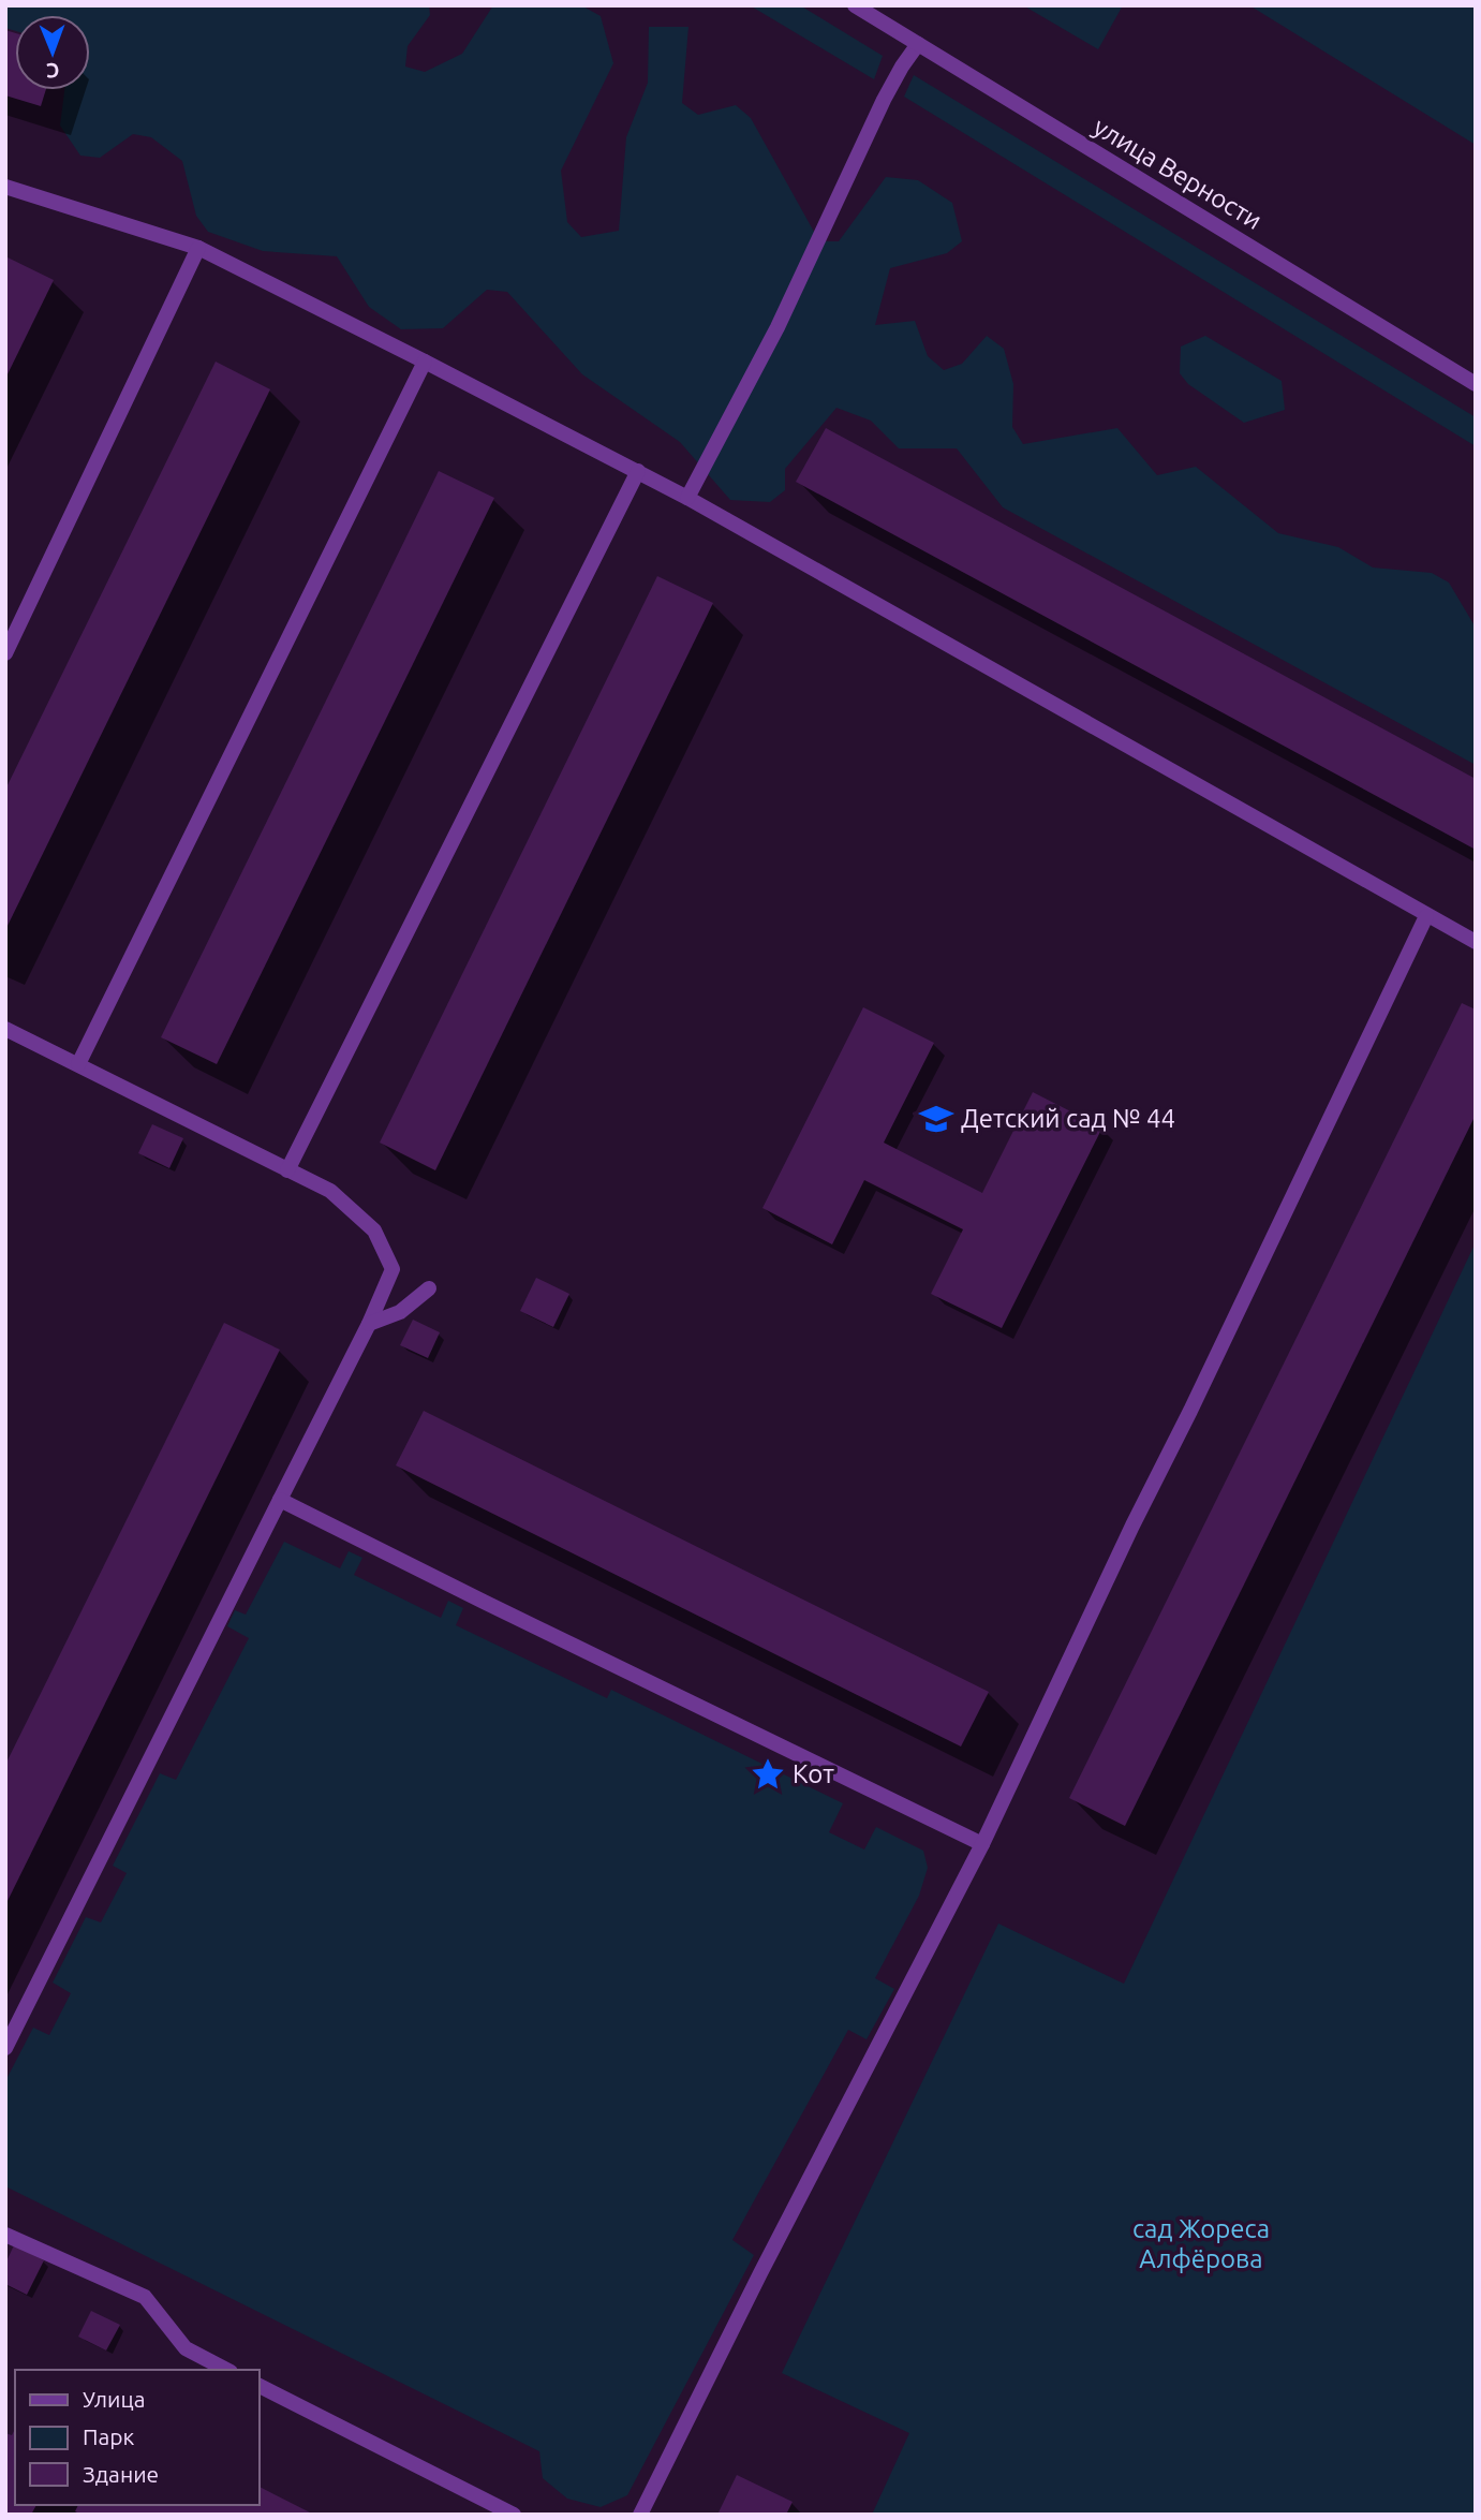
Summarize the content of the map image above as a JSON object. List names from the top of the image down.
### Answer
{
  "streets": {
    "street": ["улица Верности"]
  },
  "parks": ["сад Жореса Алфёрова"],
  "places": {
    "school or university": ["Детский сад № 44"],
    "place": ["Кот"]
  },
  "legend": ["Улица", "Парк", "Здание"],
  "north": "bottom"
}
